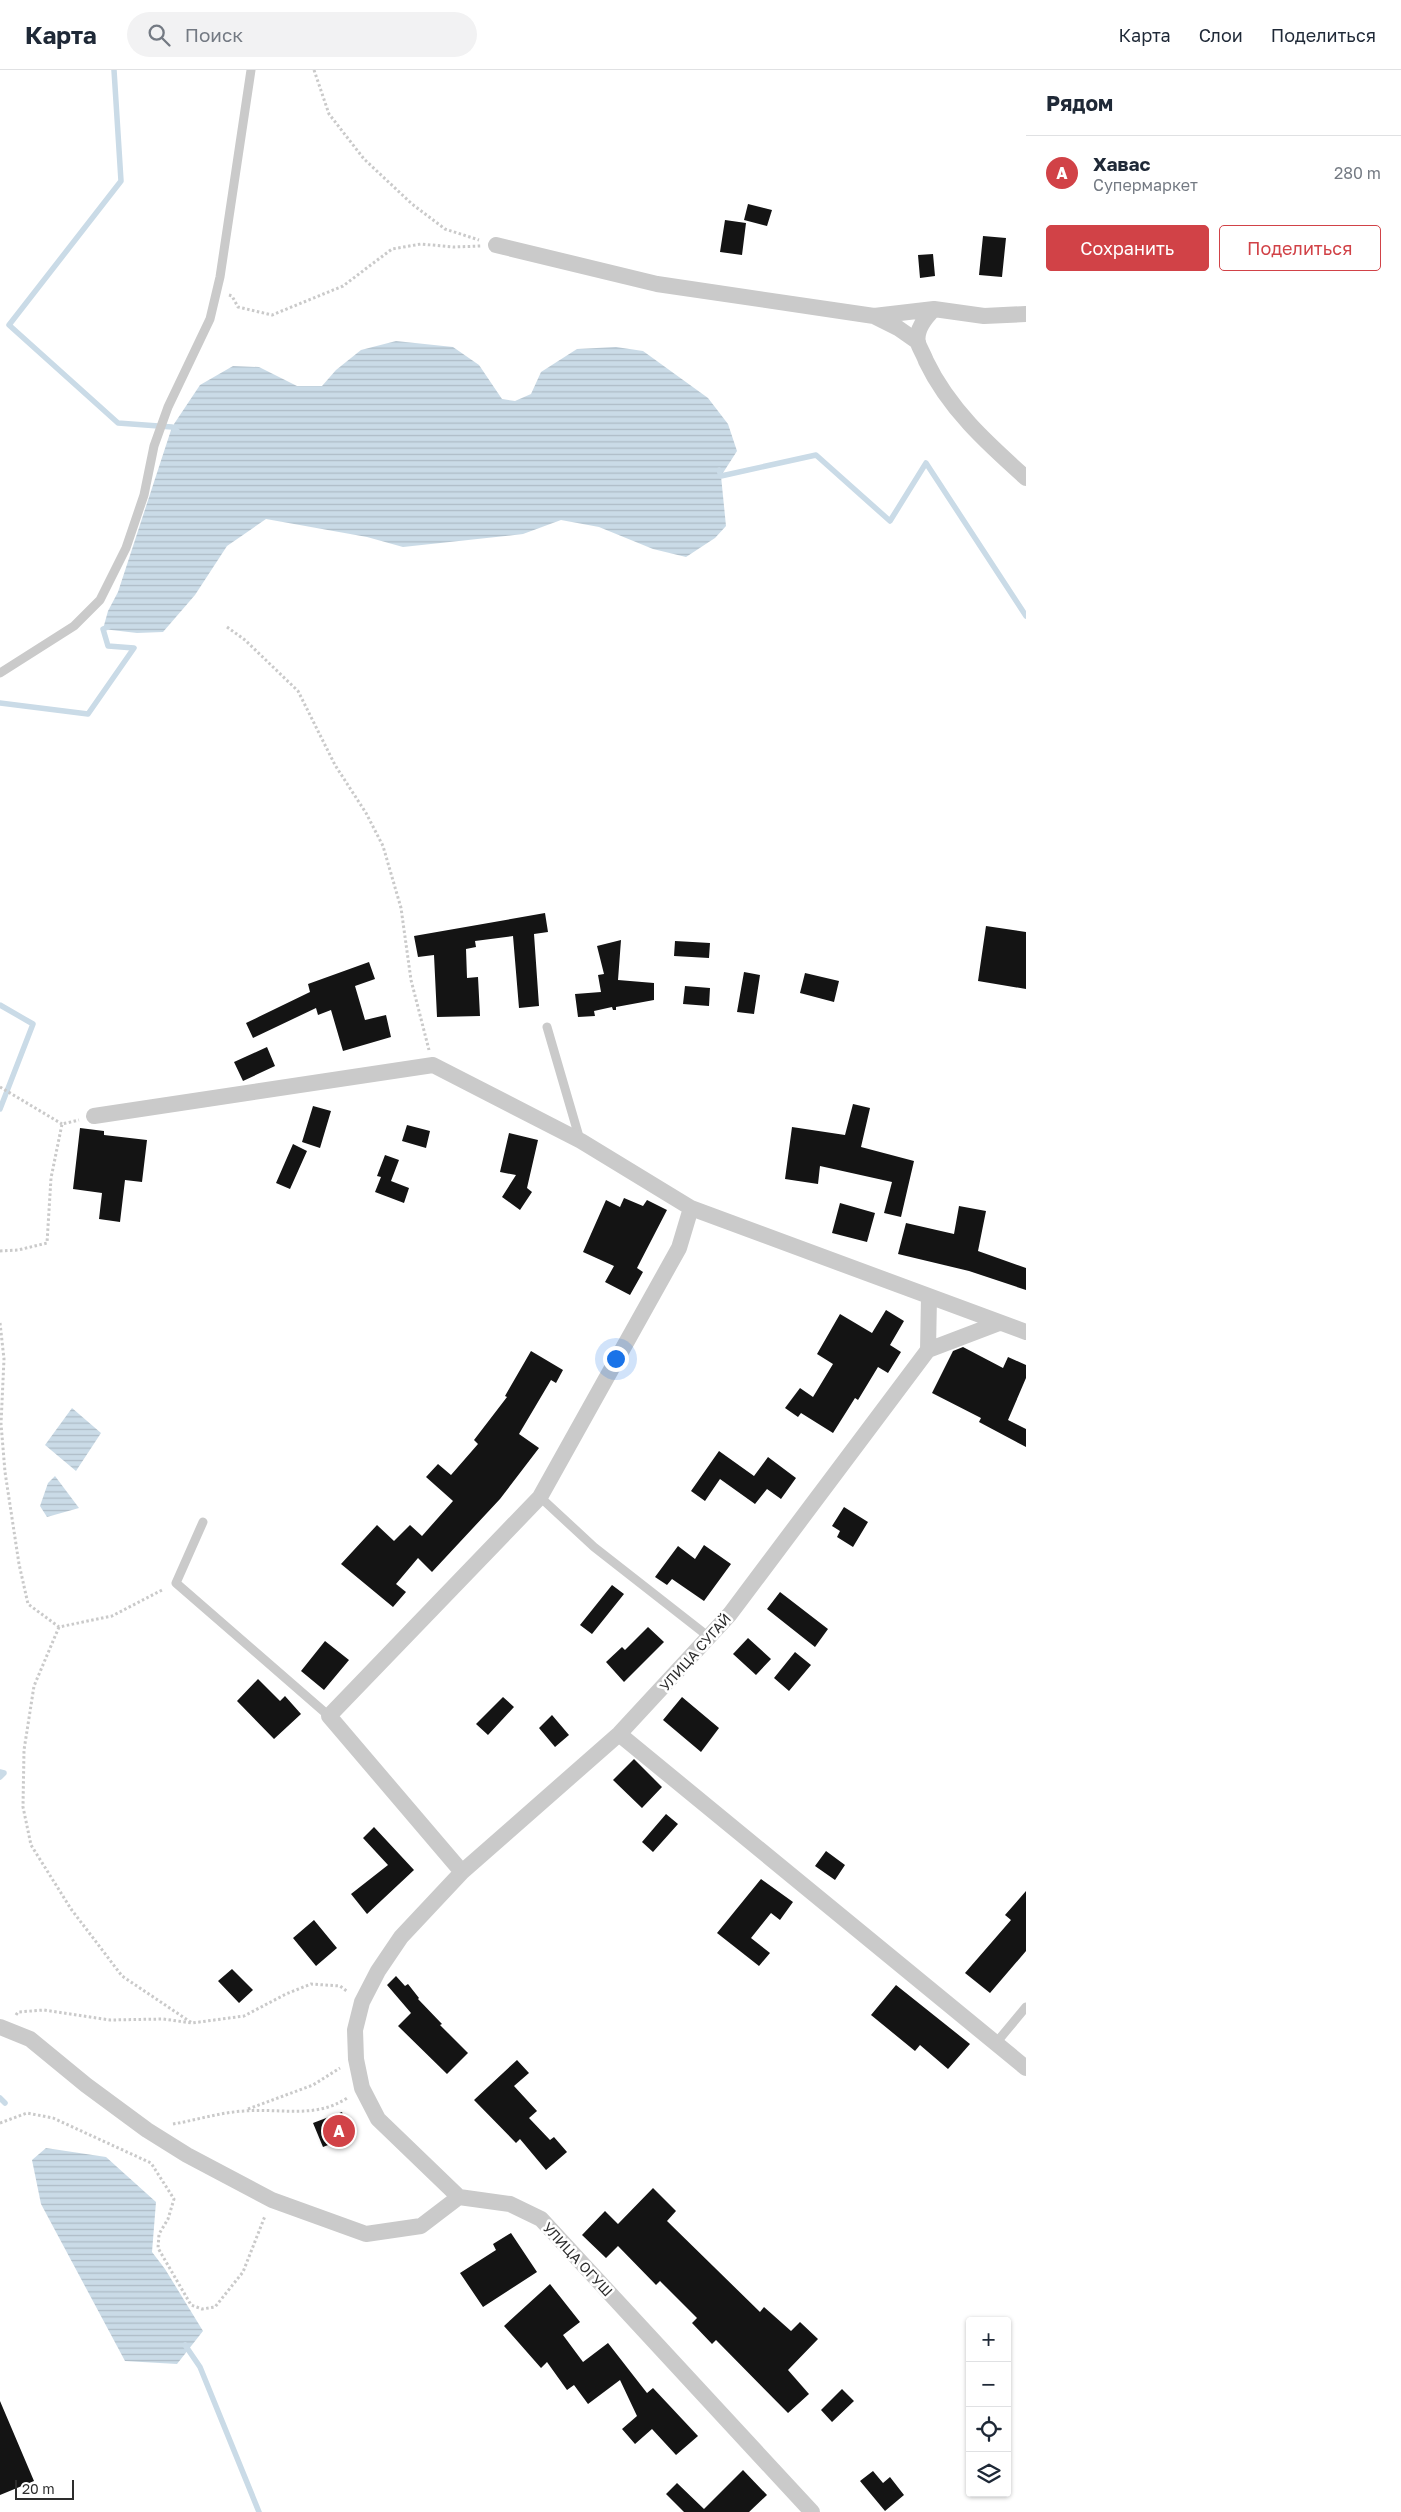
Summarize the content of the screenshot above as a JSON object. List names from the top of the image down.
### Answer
{
  "streets": {
    "street": ["УЛИЦА СУГАЙ", "УЛИЦА ОГУШ"]
  },
  "scale_bar": "20 m",
  "page": {
    "header": "Карта",
    "search": "Поиск",
    "nav": ["Карта", "Слои", "Поделиться"],
    "heading": "Рядом",
    "list": [
      {
        "mark": "A",
        "name": "Хавас",
        "note": "Супермаркет",
        "value": "280 m"
      }
    ],
    "buttons": ["Сохранить", "Поделиться"],
    "pins": "A",
    "map_buttons": ["+", "−"],
    "scale": "20 m"
  }
}
